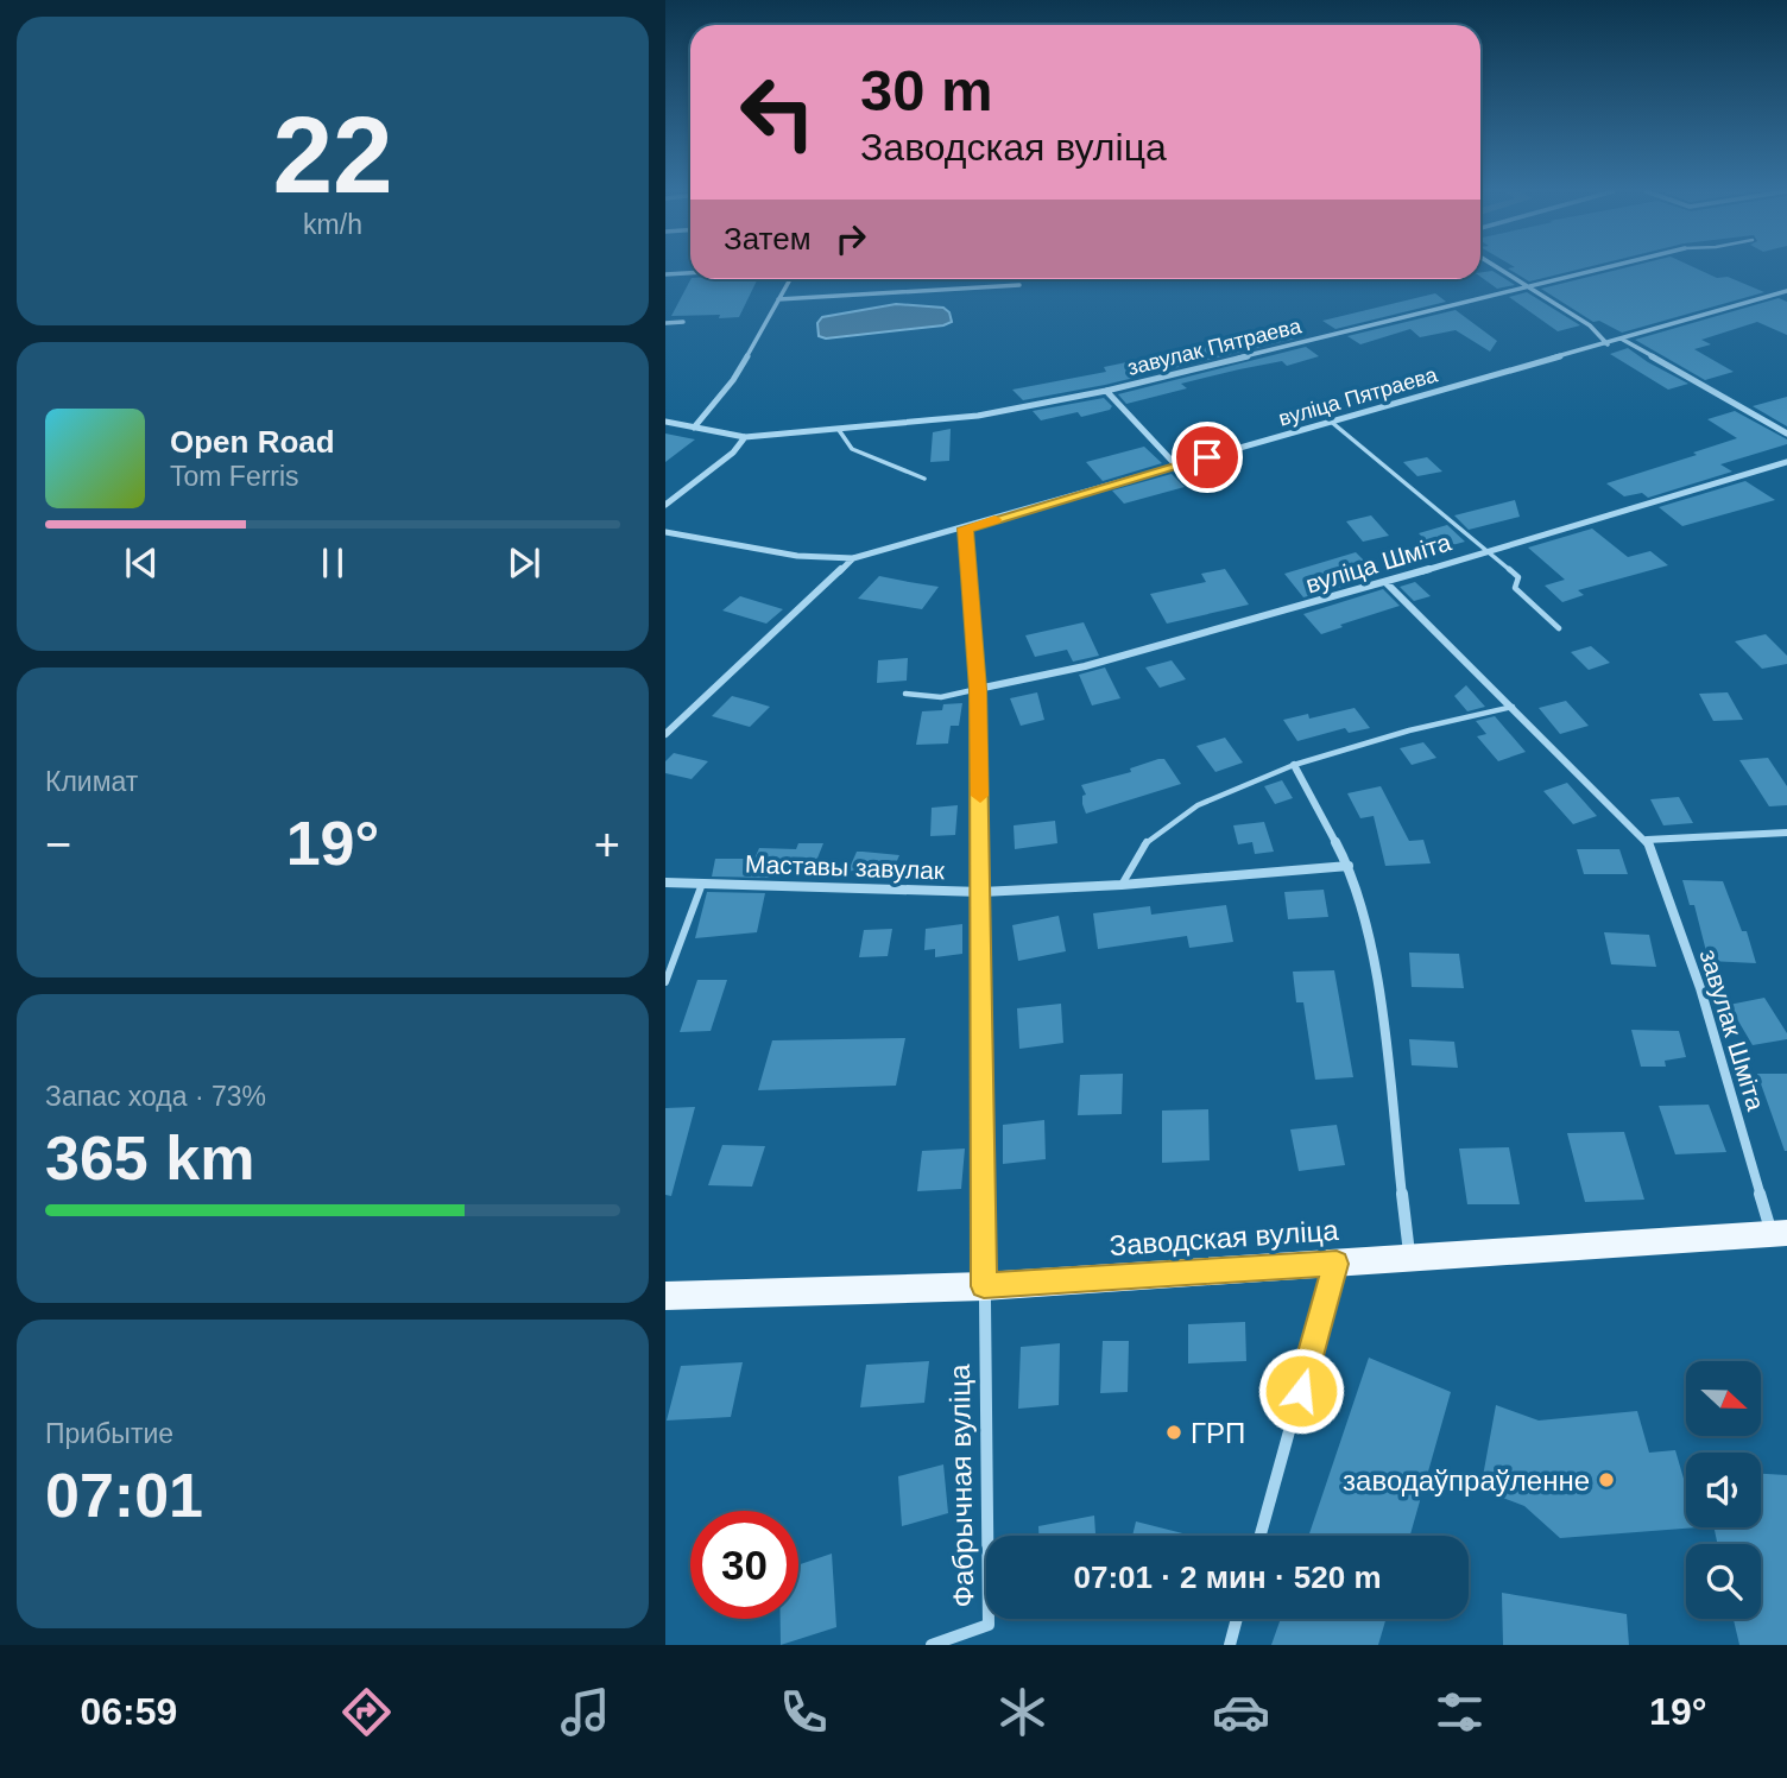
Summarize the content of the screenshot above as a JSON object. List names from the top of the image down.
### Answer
{
  "streets": {
    "main road": ["Заводская вуліца"],
    "street": [
      "завулак Пятраева",
      "вуліца Пятраева",
      "вуліца Шміта",
      "Маставы завулак",
      "завулак Шміта",
      "Фабрычная вуліца"
    ]
  },
  "crossings": [
    ["вуліца Шміта", "завулак Шміта"],
    ["завулак Шміта", "Заводская вуліца"],
    ["Заводская вуліца", "Фабрычная вуліца"]
  ],
  "places": ["ГРП", "заводаўпраўленне"],
  "north": "right",
  "page": {
    "tile": [
      ["22", "km/h"],
      "Климат",
      ["Запас хода · 73%", "365 km"],
      ["Прибытие", "07:01"]
    ],
    "turn": ["30 m", "Заводская вуліца"],
    "then": "Затем",
    "song": ["Open Road", "Tom Ferris"],
    "heat": ["−", "19°", "+"],
    "limit": "30",
    "trip": "07:01 · 2 мин · 520 m",
    "tabs": ["06:59", "19°"]
  }
}
